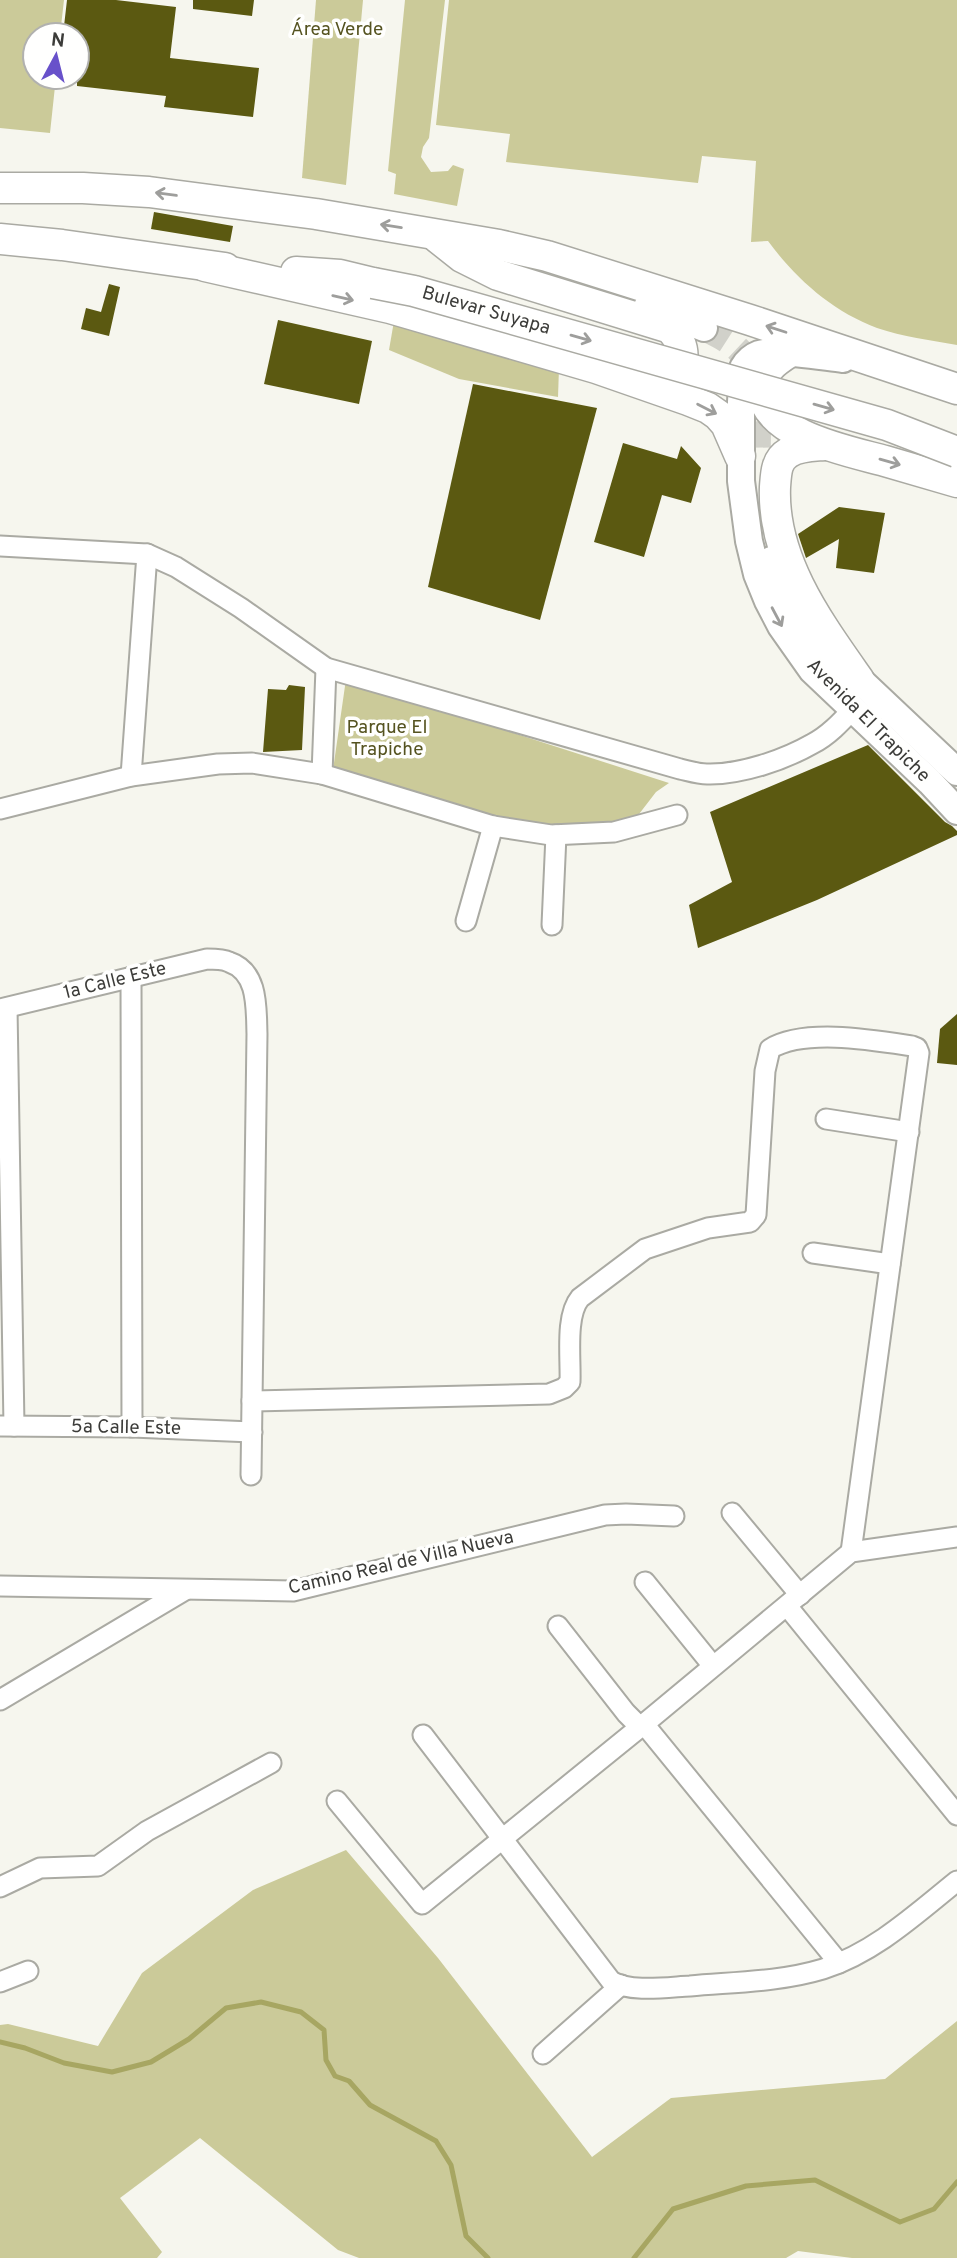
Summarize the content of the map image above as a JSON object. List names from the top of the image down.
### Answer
{
  "streets": {
    "main road": ["Bulevar Suyapa", "Avenida El Trapiche"],
    "street": ["1a Calle Este", "5a Calle Este", "Camino Real de Villa Nueva"]
  },
  "parks": ["Área Verde", "Parque El Trapiche"],
  "north": "top"
}
